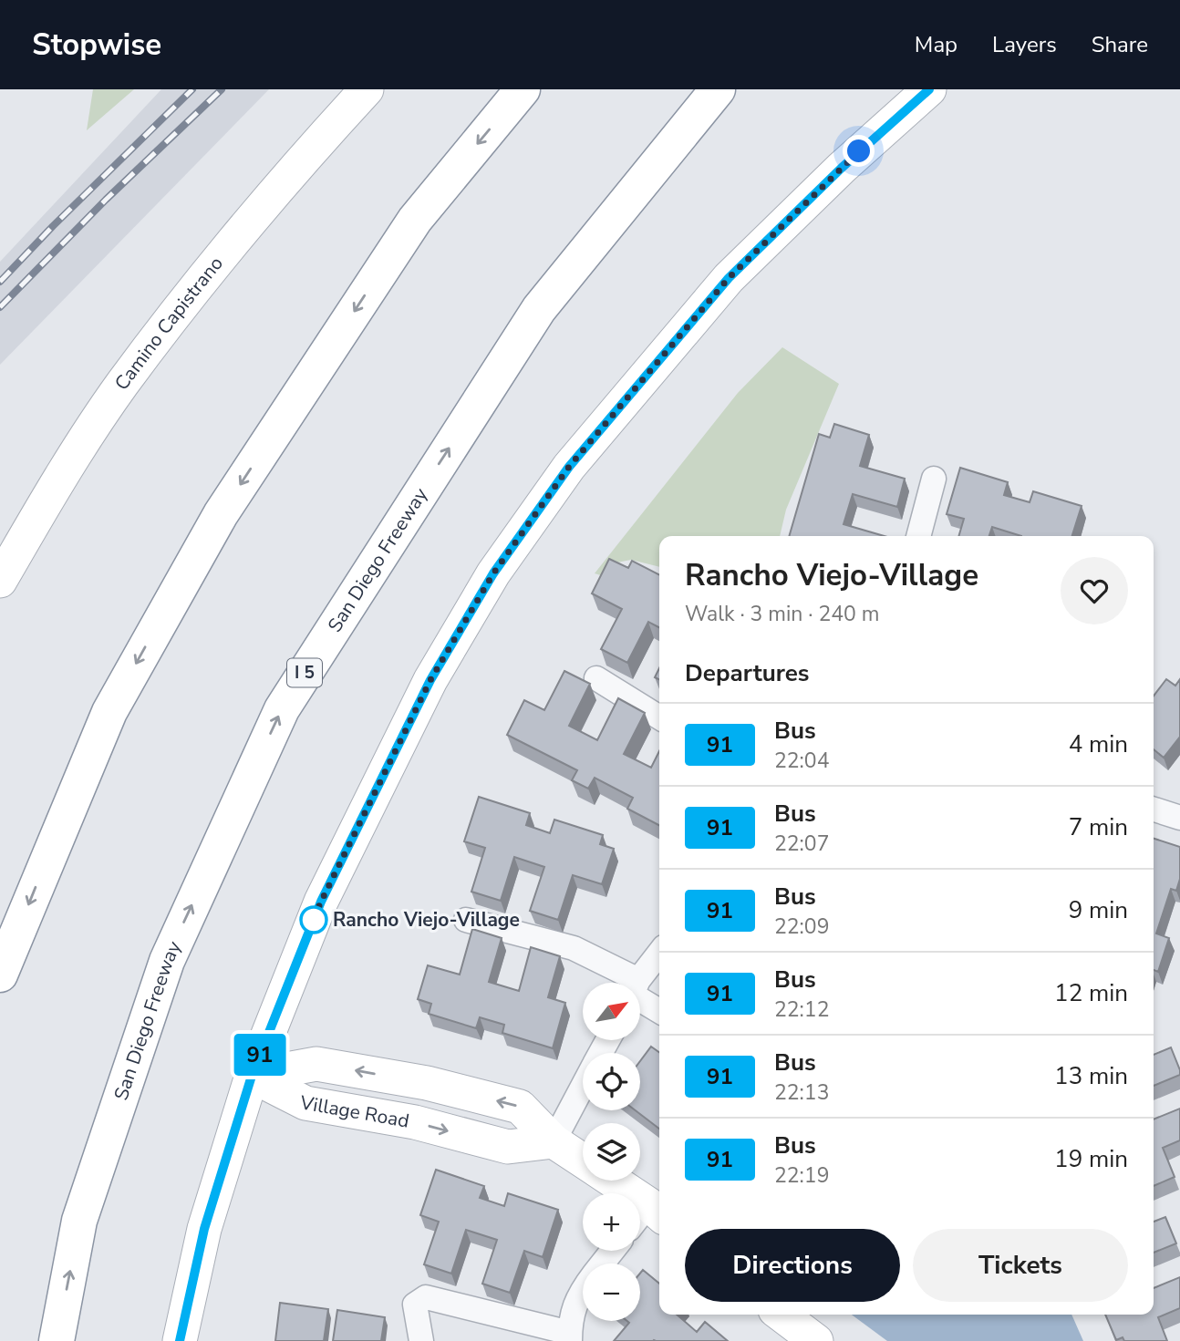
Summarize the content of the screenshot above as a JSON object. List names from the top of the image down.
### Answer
{
  "streets": {
    "highway": ["San Diego Freeway", "I 5"],
    "main road": ["Camino Capistrano", "Village Road"]
  },
  "places": ["Rancho Viejo-Village"],
  "lines": ["bus line 91"],
  "north": "top right",
  "page": {
    "header": "Stopwise",
    "nav": ["Map", "Layers", "Share"],
    "on_map": "91",
    "heading": [
      ["Rancho Viejo-Village", "Walk · 3 min · 240 m"],
      "Departures"
    ],
    "list": [
      {
        "mark": "91",
        "name": "Bus",
        "note": "22:04",
        "value": "4 min"
      },
      {
        "mark": "91",
        "name": "Bus",
        "note": "22:07",
        "value": "7 min"
      },
      {
        "mark": "91",
        "name": "Bus",
        "note": "22:09",
        "value": "9 min"
      },
      {
        "mark": "91",
        "name": "Bus",
        "note": "22:12",
        "value": "12 min"
      },
      {
        "mark": "91",
        "name": "Bus",
        "note": "22:13",
        "value": "13 min"
      },
      {
        "mark": "91",
        "name": "Bus",
        "note": "22:19",
        "value": "19 min"
      }
    ],
    "map_buttons": ["+", "−"],
    "buttons": ["Directions", "Tickets"]
  }
}
